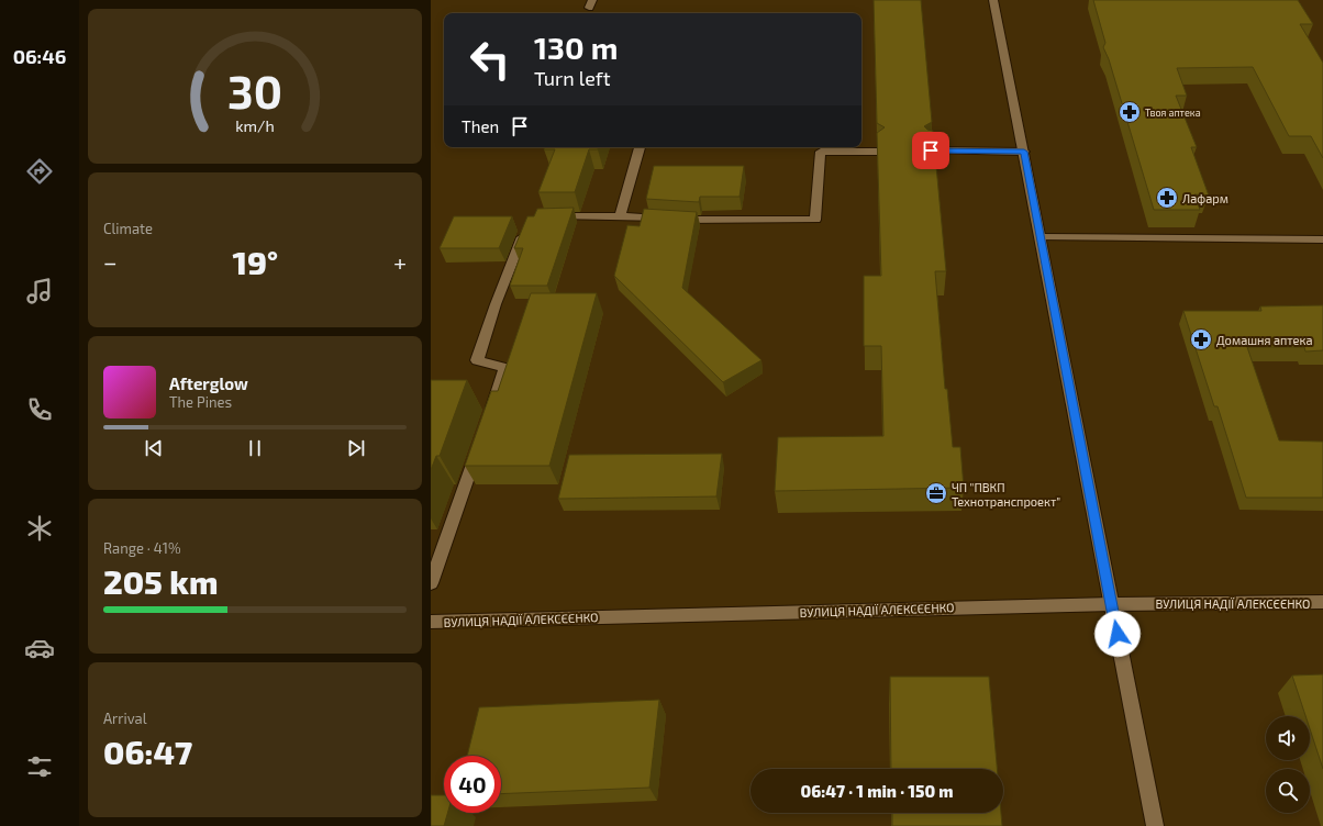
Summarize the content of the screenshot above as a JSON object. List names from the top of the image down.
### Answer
{
  "streets": {
    "street": ["ВУЛИЦЯ НАДІЇ АЛЕКСЄЄНКО"]
  },
  "places": {
    "pharmacy": ["Твоя аптека", "Лафарм", "Домашня аптека"],
    "office": ["ЧП \"ПВКП Технотранспроект\""]
  },
  "page": {
    "tabs": "06:46",
    "turn": ["130 m", "Turn left"],
    "then": "Then",
    "tile": [
      "Climate",
      ["Range · 41%", "205 km"],
      ["Arrival", "06:47"]
    ],
    "heat": ["−", "19°", "+"],
    "song": ["Afterglow", "The Pines"],
    "limit": "40",
    "trip": "06:47 · 1 min · 150 m",
    "gauge": ["30", "km/h"]
  }
}
